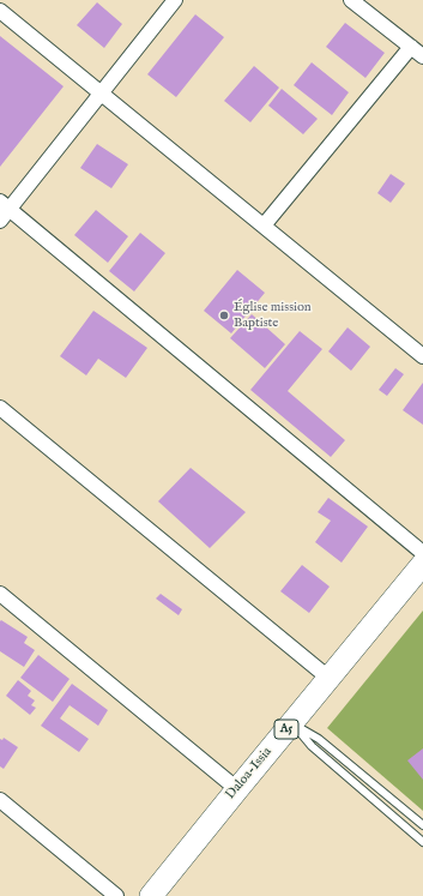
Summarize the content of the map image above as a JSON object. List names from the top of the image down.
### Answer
{
  "streets": {
    "main road": ["A5", "Daloa-Issia"]
  },
  "places": ["Église mission Baptiste"]
}
